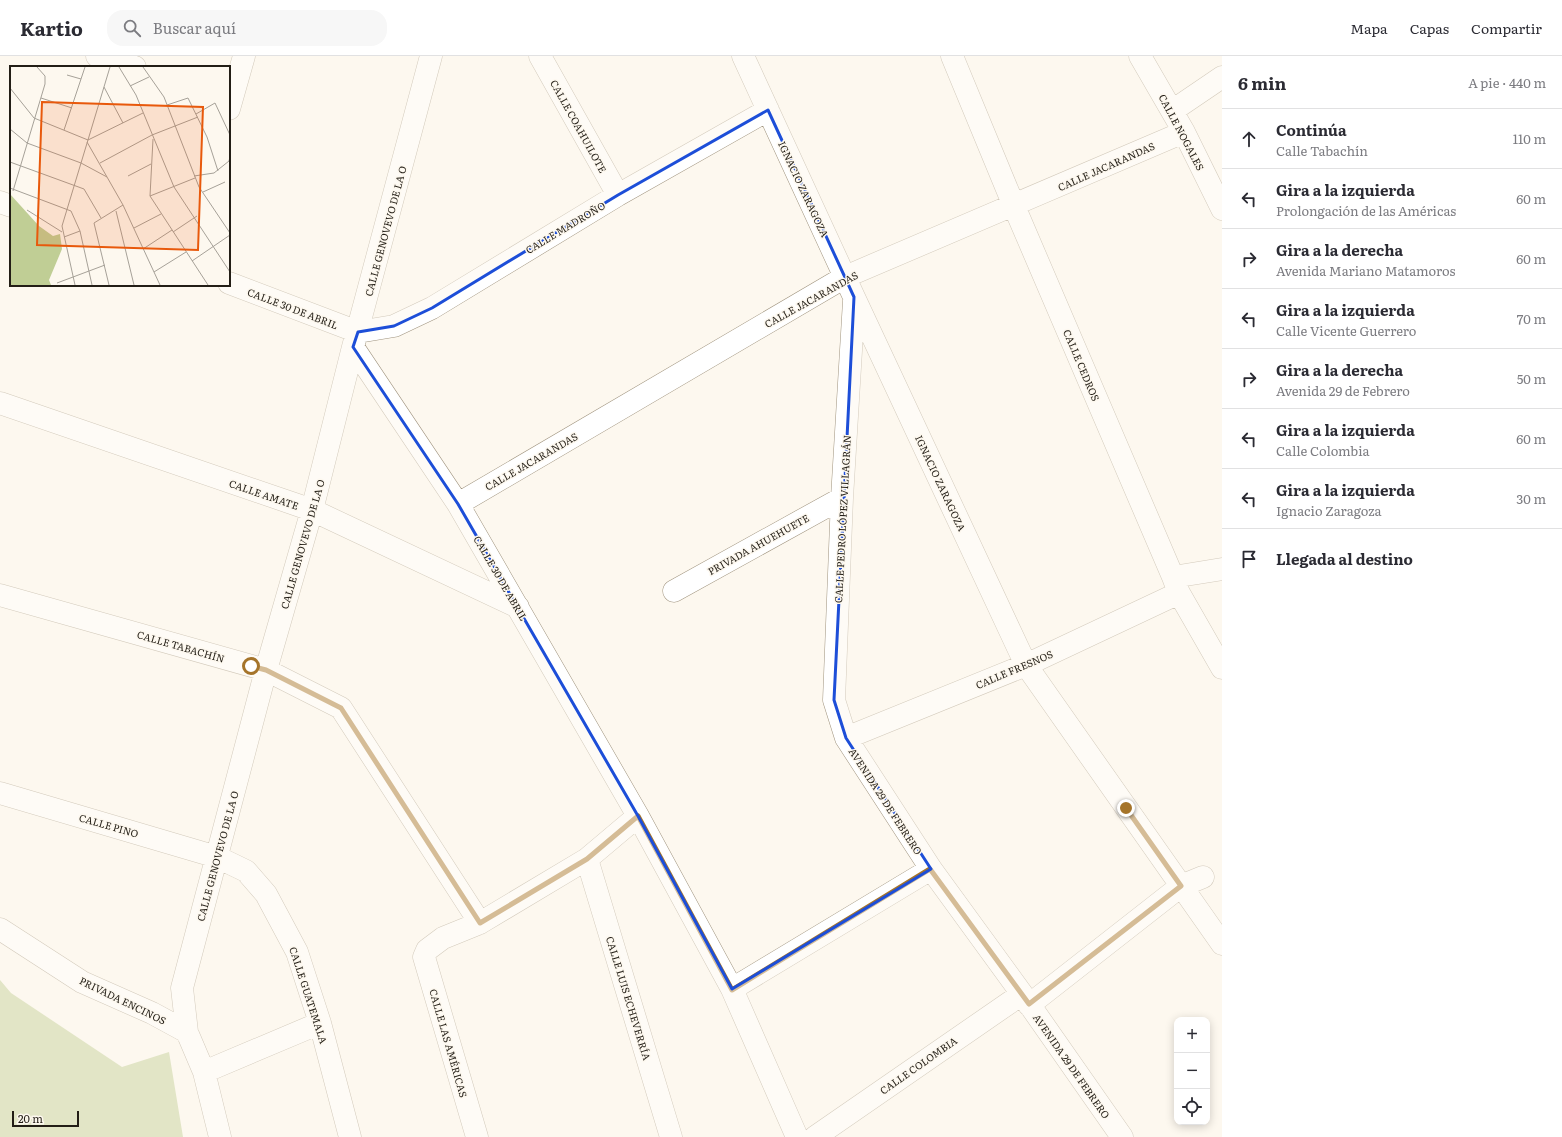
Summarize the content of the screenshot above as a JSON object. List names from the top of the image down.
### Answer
{
  "streets": {
    "street": [
      "CALLE COAHUILOTE",
      "CALLE NOGALES",
      "CALLE JACARANDAS",
      "IGNACIO ZARAGOZA",
      "CALLE MADROÑO",
      "CALLE GENOVEVO DE LA O",
      "CALLE 30 DE ABRIL",
      "CALLE CEDROS",
      "CALLE AMATE",
      "CALLE PEDRO LÓPEZ VILLAGRÁN",
      "PRIVADA AHUEHUETE",
      "CALLE TABACHÍN",
      "CALLE FRESNOS",
      "AVENIDA 29 DE FEBRERO",
      "CALLE PINO",
      "CALLE GUATEMALA",
      "CALLE LUIS ECHEVERRÍA",
      "PRIVADA ENCINOS",
      "CALLE LAS AMÉRICAS",
      "CALLE COLOMBIA"
    ]
  },
  "crossings": [
    ["CALLE COAHUILOTE", "CALLE MADROÑO"],
    ["CALLE NOGALES", "CALLE JACARANDAS"],
    ["CALLE JACARANDAS", "IGNACIO ZARAGOZA"],
    ["CALLE JACARANDAS", "CALLE 30 DE ABRIL"],
    ["CALLE JACARANDAS", "CALLE CEDROS"],
    ["IGNACIO ZARAGOZA", "CALLE MADROÑO"],
    ["IGNACIO ZARAGOZA", "CALLE PEDRO LÓPEZ VILLAGRÁN"],
    ["IGNACIO ZARAGOZA", "CALLE FRESNOS"],
    ["IGNACIO ZARAGOZA", "CALLE COLOMBIA"],
    ["CALLE MADROÑO", "CALLE GENOVEVO DE LA O"],
    ["CALLE MADROÑO", "CALLE 30 DE ABRIL"],
    ["CALLE GENOVEVO DE LA O", "CALLE 30 DE ABRIL"],
    ["CALLE GENOVEVO DE LA O", "CALLE AMATE"],
    ["CALLE GENOVEVO DE LA O", "CALLE TABACHÍN"],
    ["CALLE GENOVEVO DE LA O", "CALLE PINO"],
    ["CALLE GENOVEVO DE LA O", "CALLE GUATEMALA"],
    ["CALLE GENOVEVO DE LA O", "PRIVADA ENCINOS"],
    ["CALLE 30 DE ABRIL", "CALLE AMATE"],
    ["CALLE CEDROS", "CALLE FRESNOS"],
    ["CALLE PEDRO LÓPEZ VILLAGRÁN", "PRIVADA AHUEHUETE"],
    ["CALLE PEDRO LÓPEZ VILLAGRÁN", "CALLE FRESNOS"],
    ["CALLE PEDRO LÓPEZ VILLAGRÁN", "AVENIDA 29 DE FEBRERO"],
    ["CALLE TABACHÍN", "CALLE LAS AMÉRICAS"],
    ["CALLE FRESNOS", "AVENIDA 29 DE FEBRERO"],
    ["AVENIDA 29 DE FEBRERO", "CALLE COLOMBIA"],
    ["CALLE PINO", "CALLE GUATEMALA"]
  ],
  "scale_bar": "20 m",
  "page": {
    "header": "Kartio",
    "search": "Buscar aquí",
    "nav": ["Mapa", "Capas", "Compartir"],
    "heading": ["6 min", "A pie · 440 m"],
    "list": [
      ["Continúa", "Calle Tabachín", "110 m"],
      ["Gira a la izquierda", "Prolongación de las Américas", "60 m"],
      ["Gira a la derecha", "Avenida Mariano Matamoros", "60 m"],
      ["Gira a la izquierda", "Calle Vicente Guerrero", "70 m"],
      ["Gira a la derecha", "Avenida 29 de Febrero", "50 m"],
      ["Gira a la izquierda", "Calle Colombia", "60 m"],
      ["Gira a la izquierda", "Ignacio Zaragoza", "30 m"],
      "Llegada al destino"
    ],
    "map_buttons": ["+", "−"],
    "scale": "20 m"
  }
}
